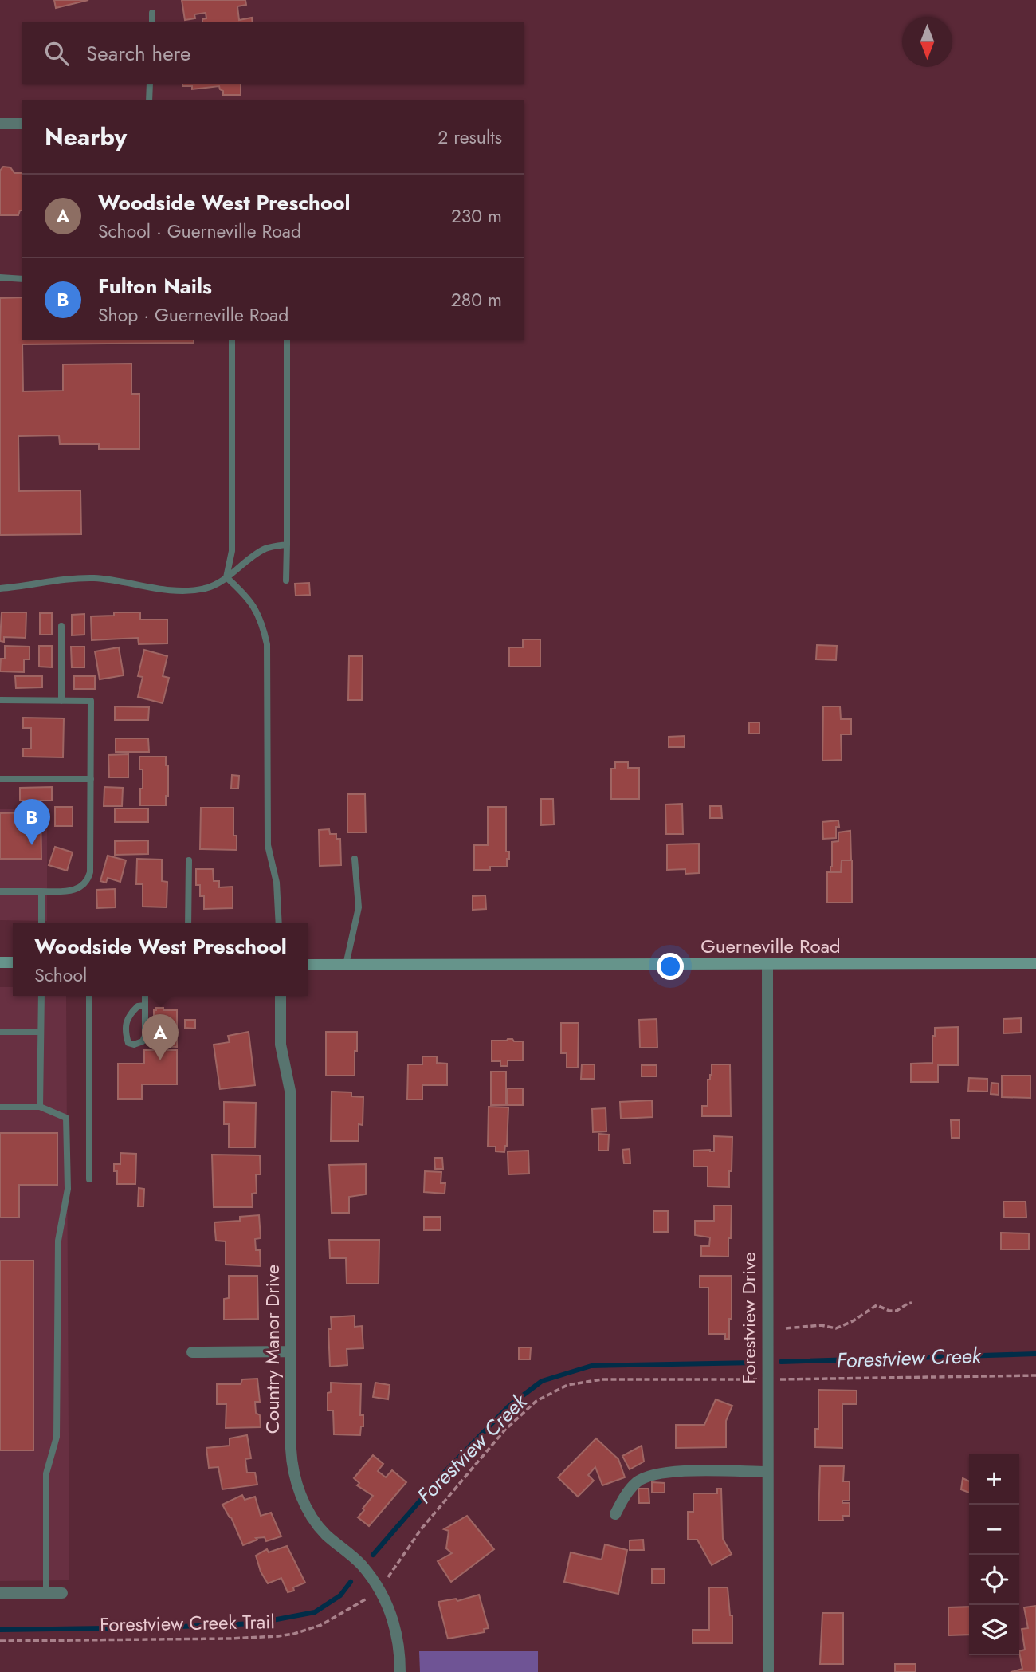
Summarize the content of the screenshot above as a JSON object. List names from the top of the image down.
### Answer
{
  "streets": {
    "main road": ["Guerneville Road"],
    "street": ["Forestview Drive", "Country Manor Drive"],
    "path": ["Forestview Creek Trail"]
  },
  "crossings": [
    ["Guerneville Road", "Forestview Drive"]
  ],
  "water": ["Forestview Creek"],
  "north": "bottom",
  "page": {
    "search": "Search here",
    "heading": ["Nearby", "2 results"],
    "list": [
      {
        "mark": "A",
        "name": "Woodside West Preschool",
        "note": "School · Guerneville Road",
        "value": "230 m"
      },
      {
        "mark": "B",
        "name": "Fulton Nails",
        "note": "Shop · Guerneville Road",
        "value": "280 m"
      }
    ],
    "pins": ["B", "A"],
    "popup": ["Woodside West Preschool", "School"],
    "map_buttons": ["+", "−"]
  }
}
